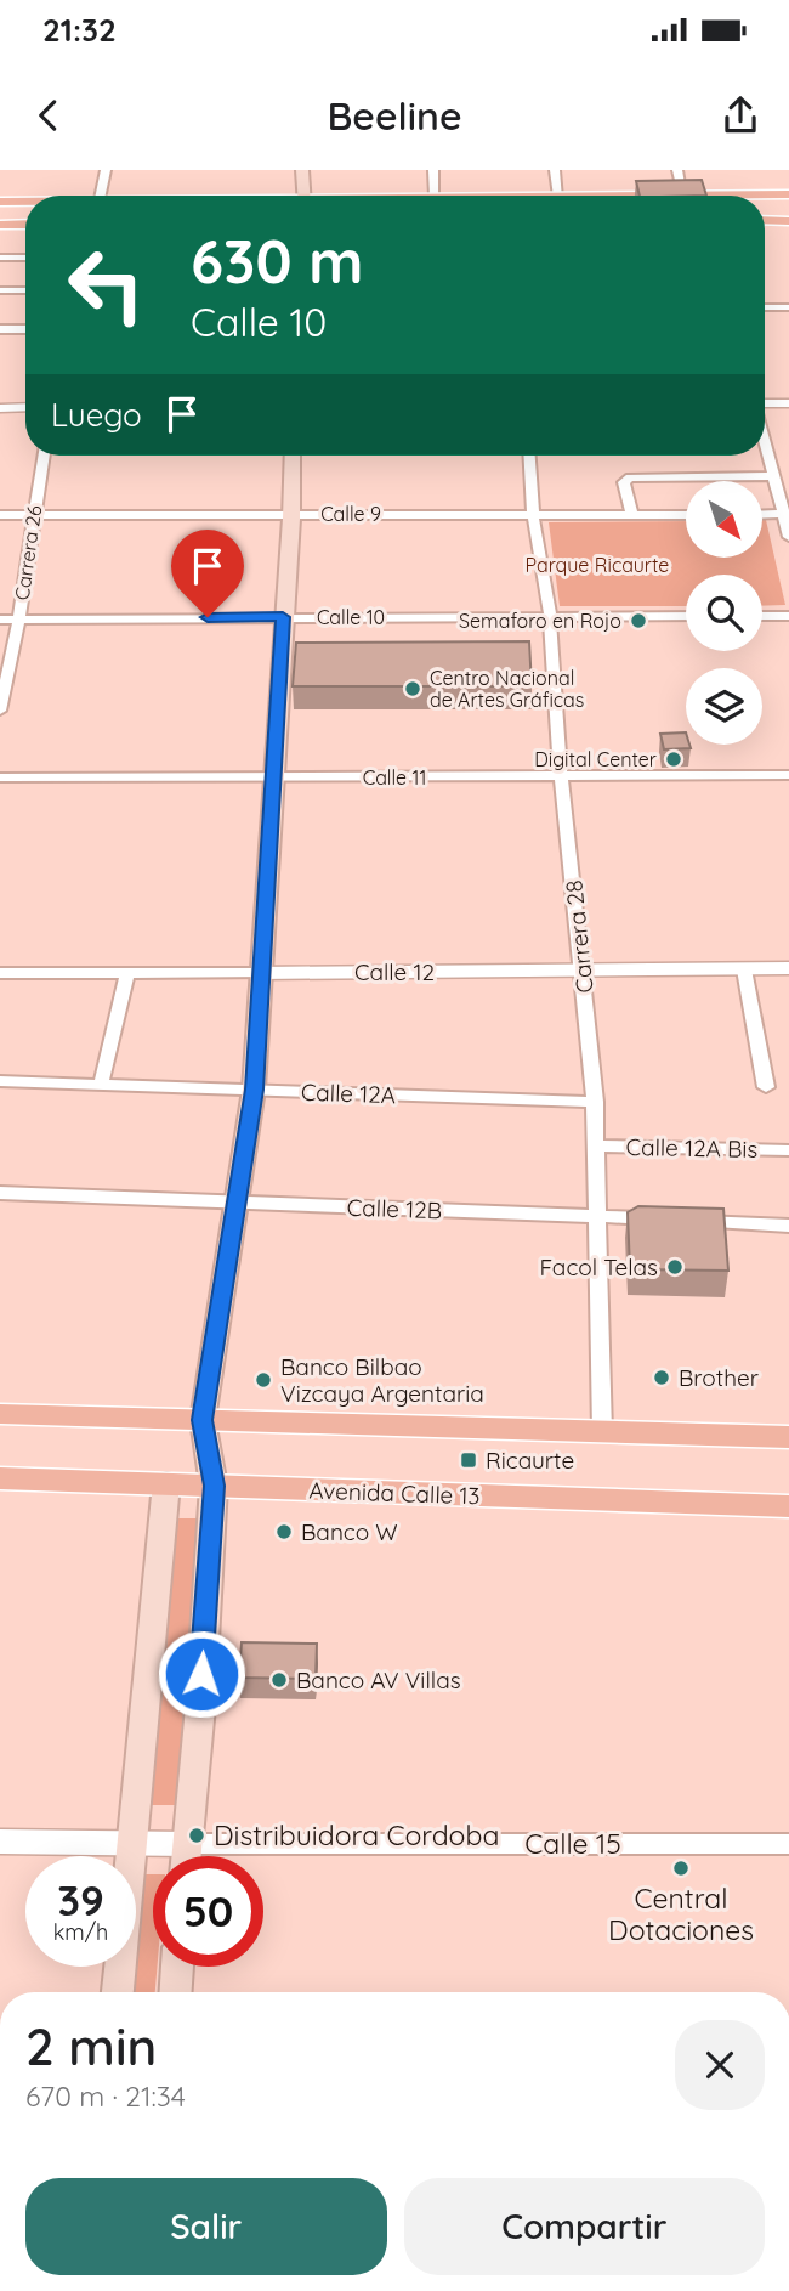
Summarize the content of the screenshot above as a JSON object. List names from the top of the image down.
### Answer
{
  "streets": {
    "main road": ["Avenida Calle 13"],
    "street": [
      "Calle 9",
      "Carrera 26",
      "Calle 10",
      "Calle 11",
      "Carrera 28",
      "Calle 12",
      "Calle 12A",
      "Calle 12A Bis",
      "Calle 12B",
      "Calle 15"
    ]
  },
  "crossings": [
    ["Calle 9", "Carrera 26"],
    ["Calle 9", "Carrera 28"],
    ["Carrera 26", "Calle 10"],
    ["Calle 10", "Carrera 28"],
    ["Calle 11", "Carrera 28"],
    ["Carrera 28", "Calle 12"],
    ["Carrera 28", "Calle 12A"],
    ["Carrera 28", "Calle 12A Bis"],
    ["Carrera 28", "Calle 12B"]
  ],
  "parks": ["Parque Ricaurte"],
  "places": {
    "other": [
      "Semaforo en Rojo",
      "Centro Nacional de Artes Gráficas",
      "Digital Center",
      "Facol Telas",
      "Brother",
      "Banco Bilbao Vizcaya Argentaria",
      "Banco W",
      "Banco AV Villas",
      "Distribuidora Cordoba",
      "Central Dotaciones"
    ],
    "transit": ["Ricaurte"]
  },
  "north": "bottom right",
  "page": {
    "status": "21:32",
    "header": "Beeline",
    "turn": ["630 m", "Calle 10"],
    "then": "Luego",
    "speed": "39 km/h",
    "limit": "50",
    "heading": ["2 min", "670 m · 21:34"],
    "buttons": ["Salir", "Compartir"]
  }
}
